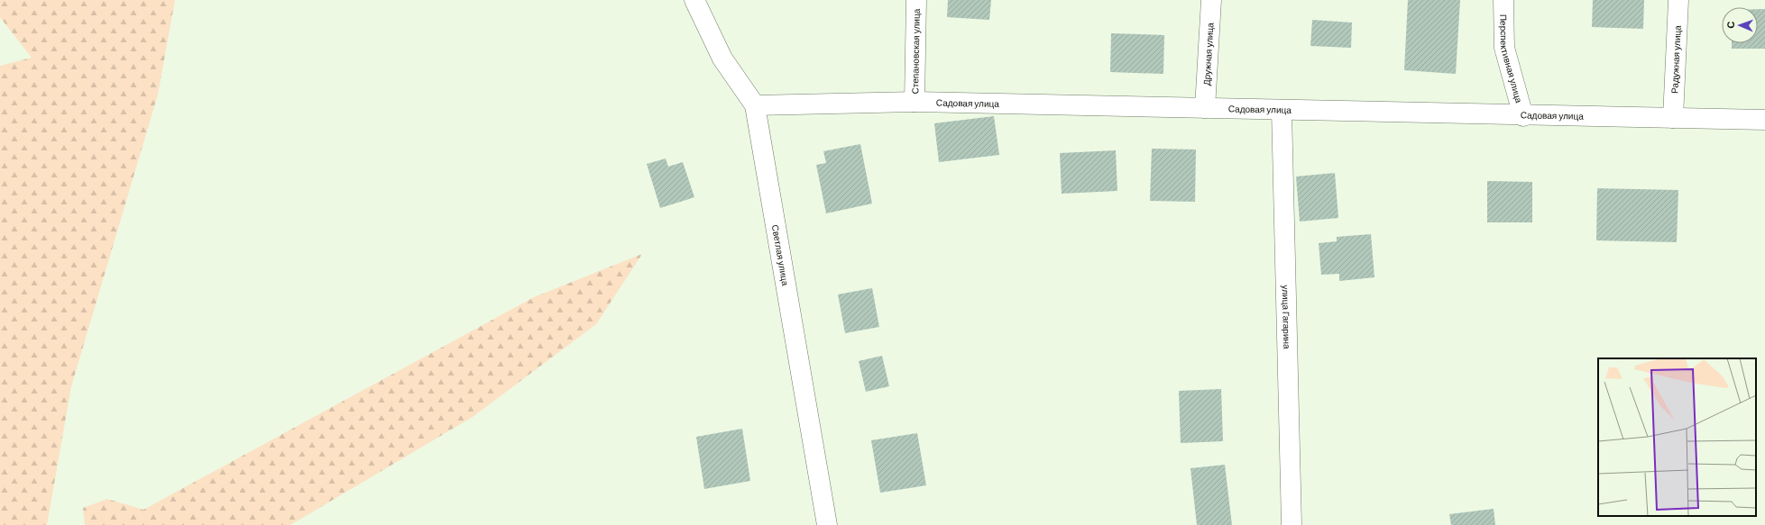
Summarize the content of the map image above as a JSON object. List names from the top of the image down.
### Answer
{
  "streets": {
    "street": [
      "Степановская улица",
      "Дружная улица",
      "Перспективная улица",
      "Радужная улица",
      "Садовая улица",
      "Светлая улица",
      "улица Гагарина"
    ]
  },
  "crossings": [
    ["Степановская улица", "Садовая улица"],
    ["Дружная улица", "Садовая улица"],
    ["Перспективная улица", "Садовая улица"],
    ["Радужная улица", "Садовая улица"],
    ["Садовая улица", "Светлая улица"],
    ["Садовая улица", "улица Гагарина"]
  ],
  "north": "left"
}
